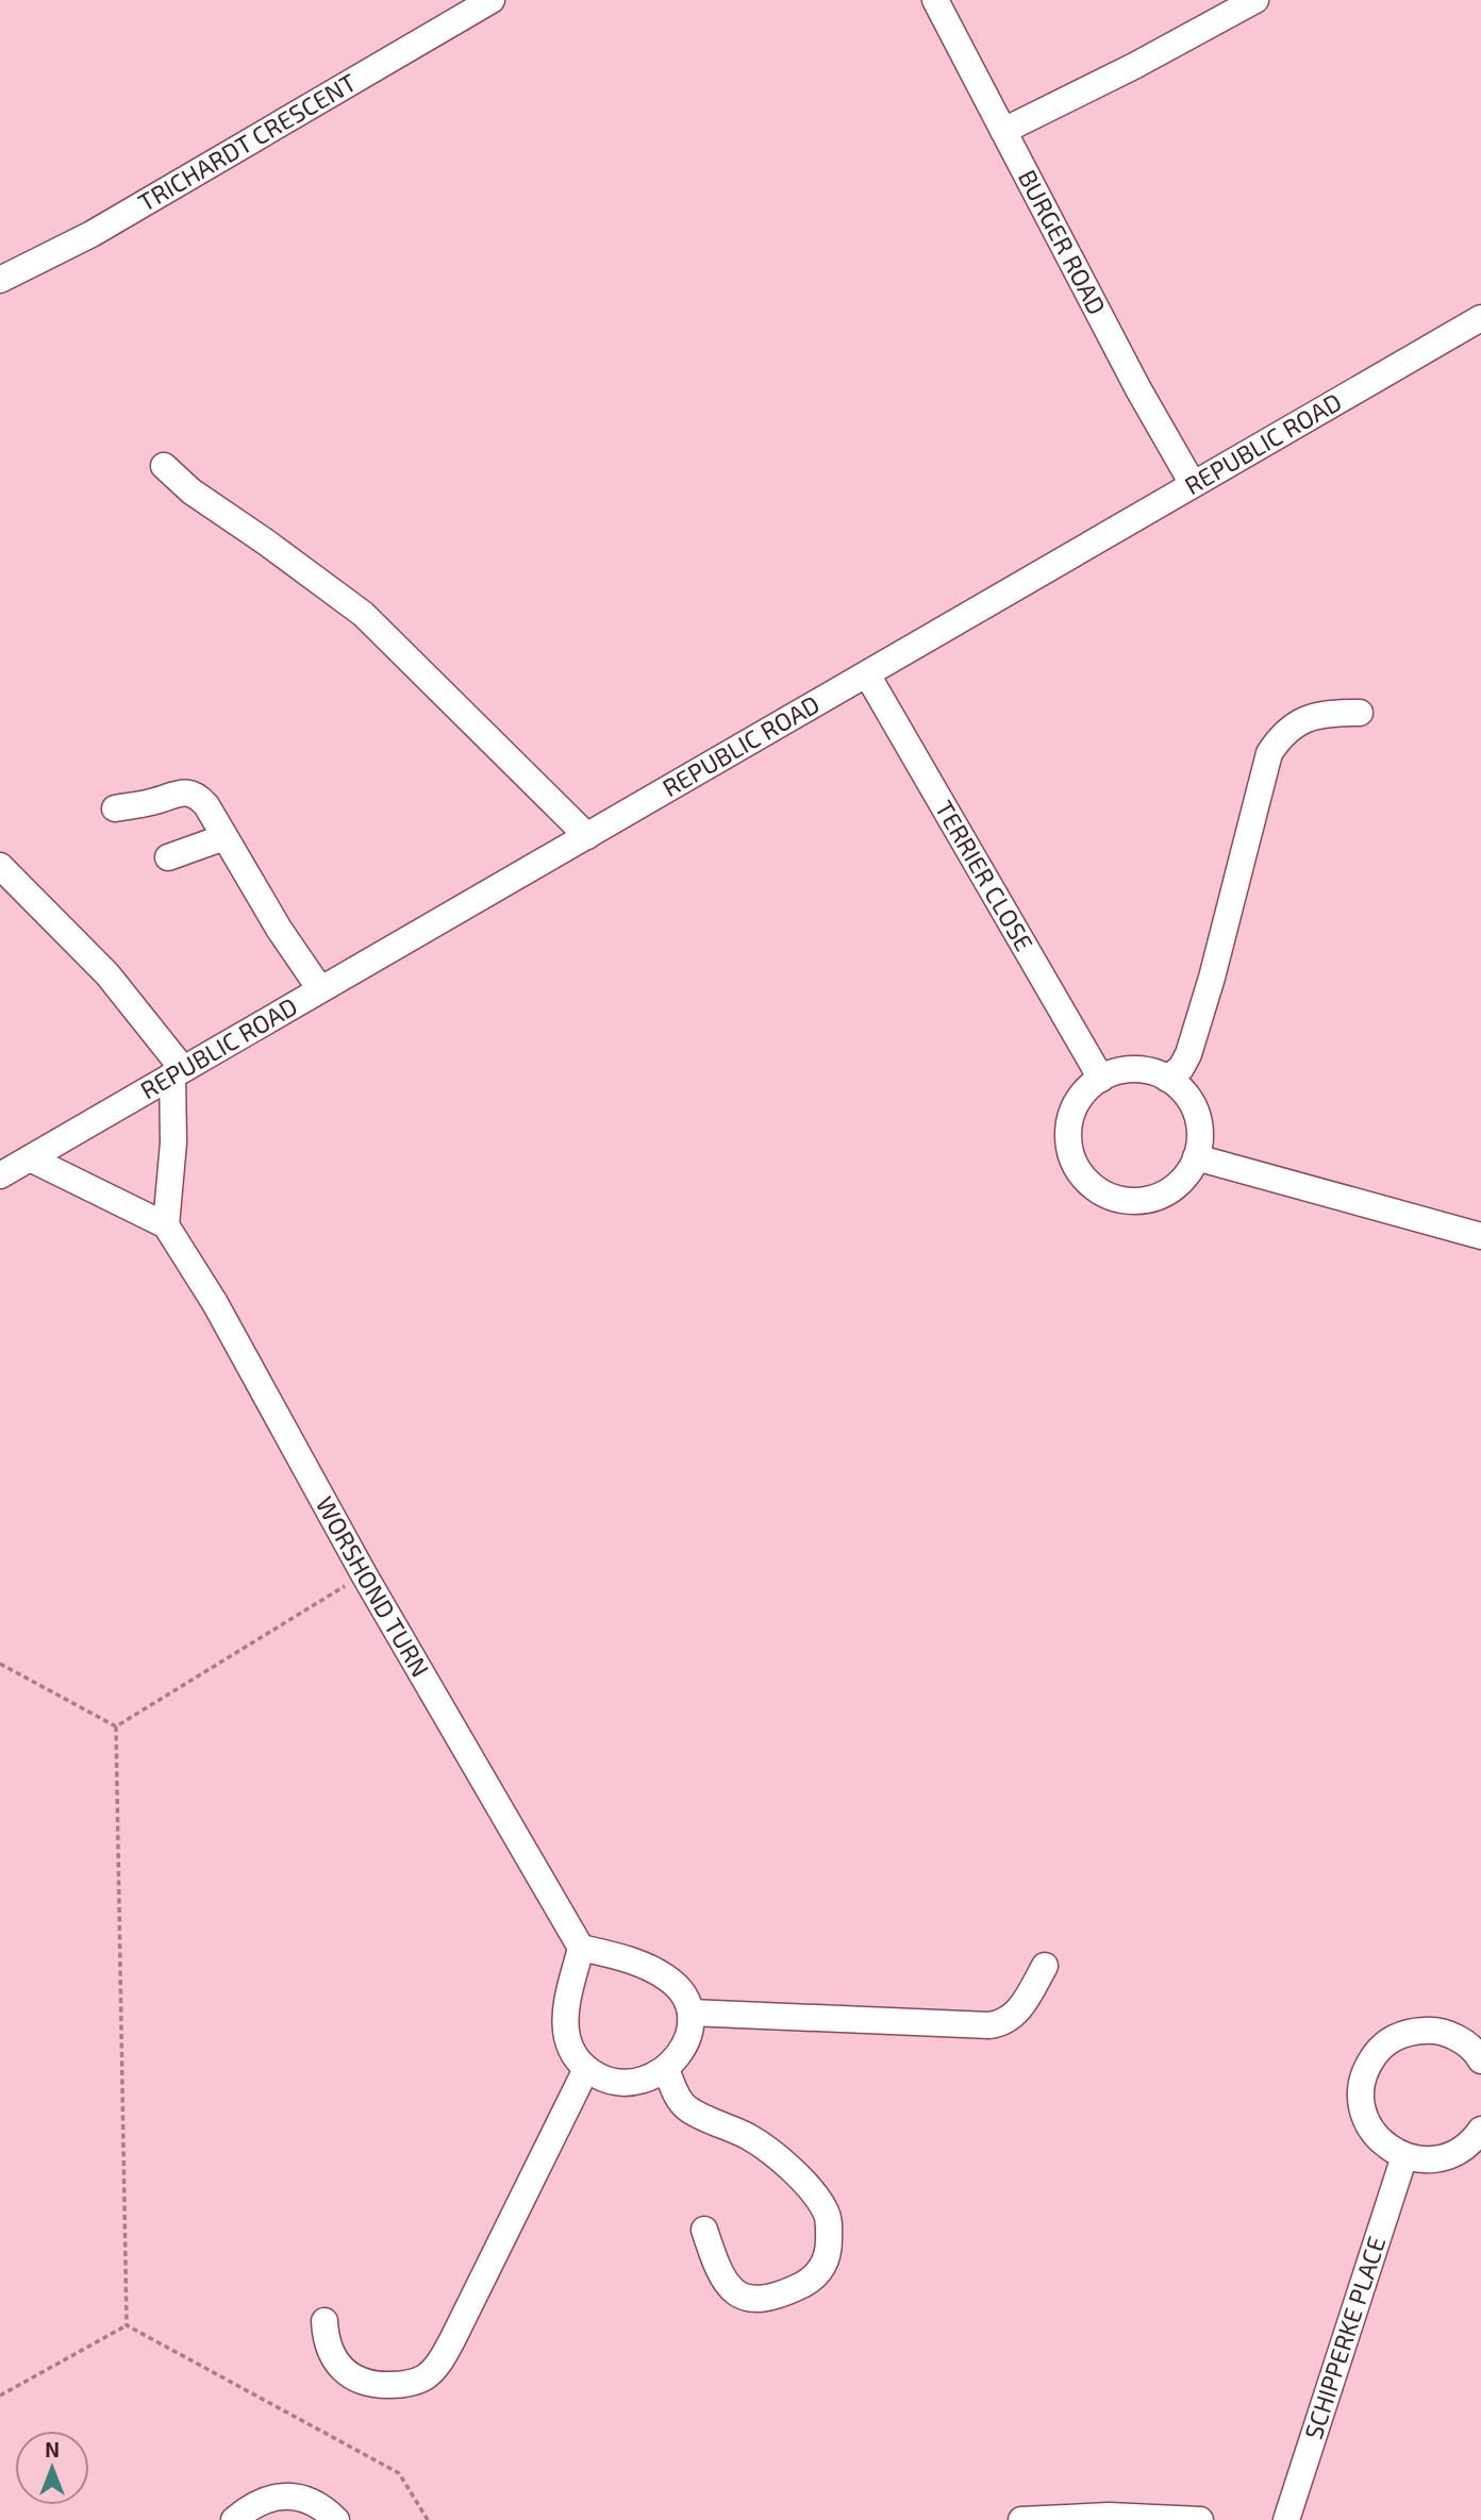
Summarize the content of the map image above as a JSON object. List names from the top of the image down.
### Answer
{
  "streets": {
    "street": [
      "TRICHARDT CRESCENT",
      "BURGER ROAD",
      "REPUBLIC ROAD",
      "TERRIER CLOSE",
      "WORSHOND TURN",
      "SCHIPPERKE PLACE"
    ]
  },
  "crossings": [
    ["BURGER ROAD", "REPUBLIC ROAD"],
    ["REPUBLIC ROAD", "TERRIER CLOSE"]
  ],
  "north": "top"
}
